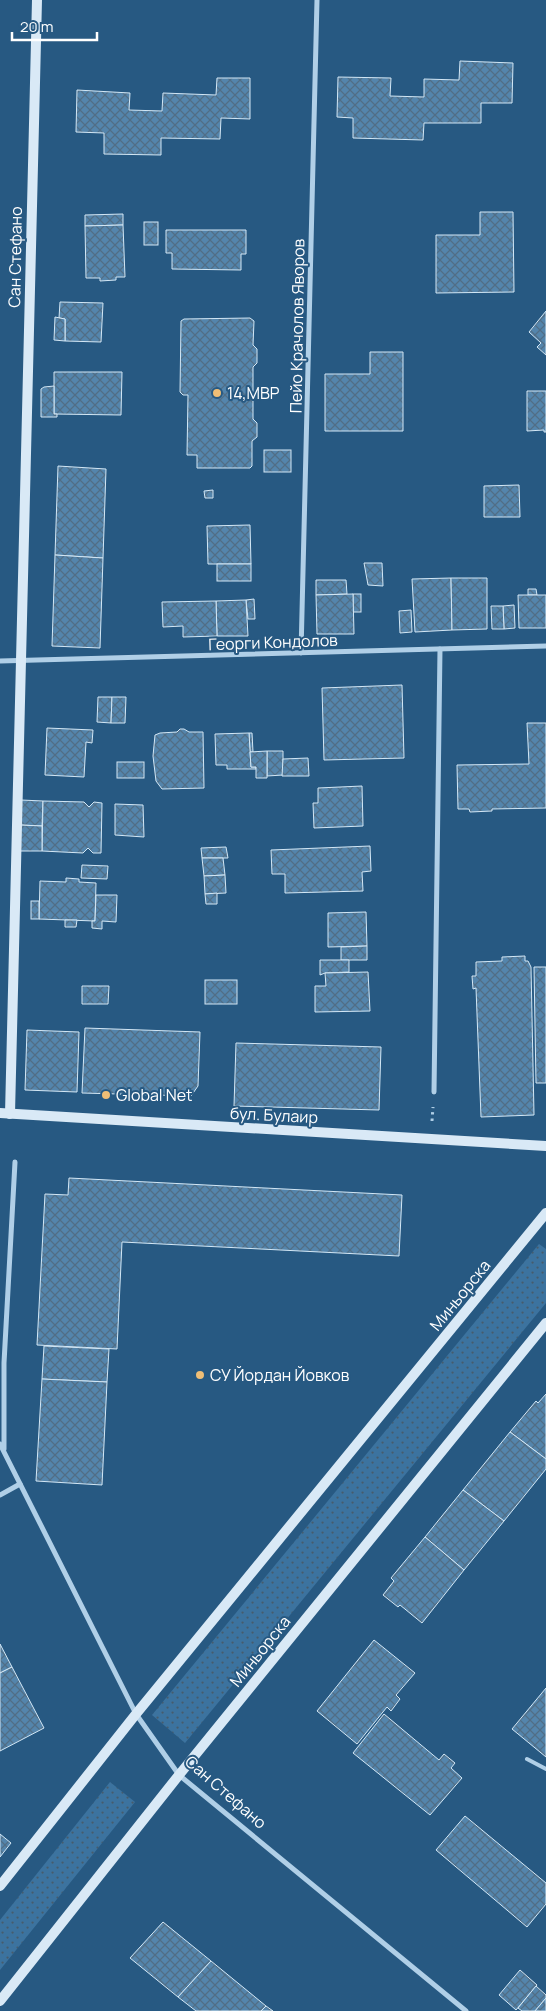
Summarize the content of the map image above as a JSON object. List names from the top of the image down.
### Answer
{
  "streets": {
    "main road": ["Сан Стефано", "бул. Булаир", "Миньорска"],
    "street": ["Пейо Крачолов Яворов", "Георги Кондолов"]
  },
  "crossings": [
    ["Сан Стефано", "Георги Кондолов"],
    ["Сан Стефано", "бул. Булаир"],
    ["Сан Стефано", "Миньорска"],
    ["Пейо Крачолов Яворов", "Георги Кондолов"]
  ],
  "places": ["14,МВР", "Global Net", "СУ Йордан Йовков"],
  "scale_bar": "20 m"
}
